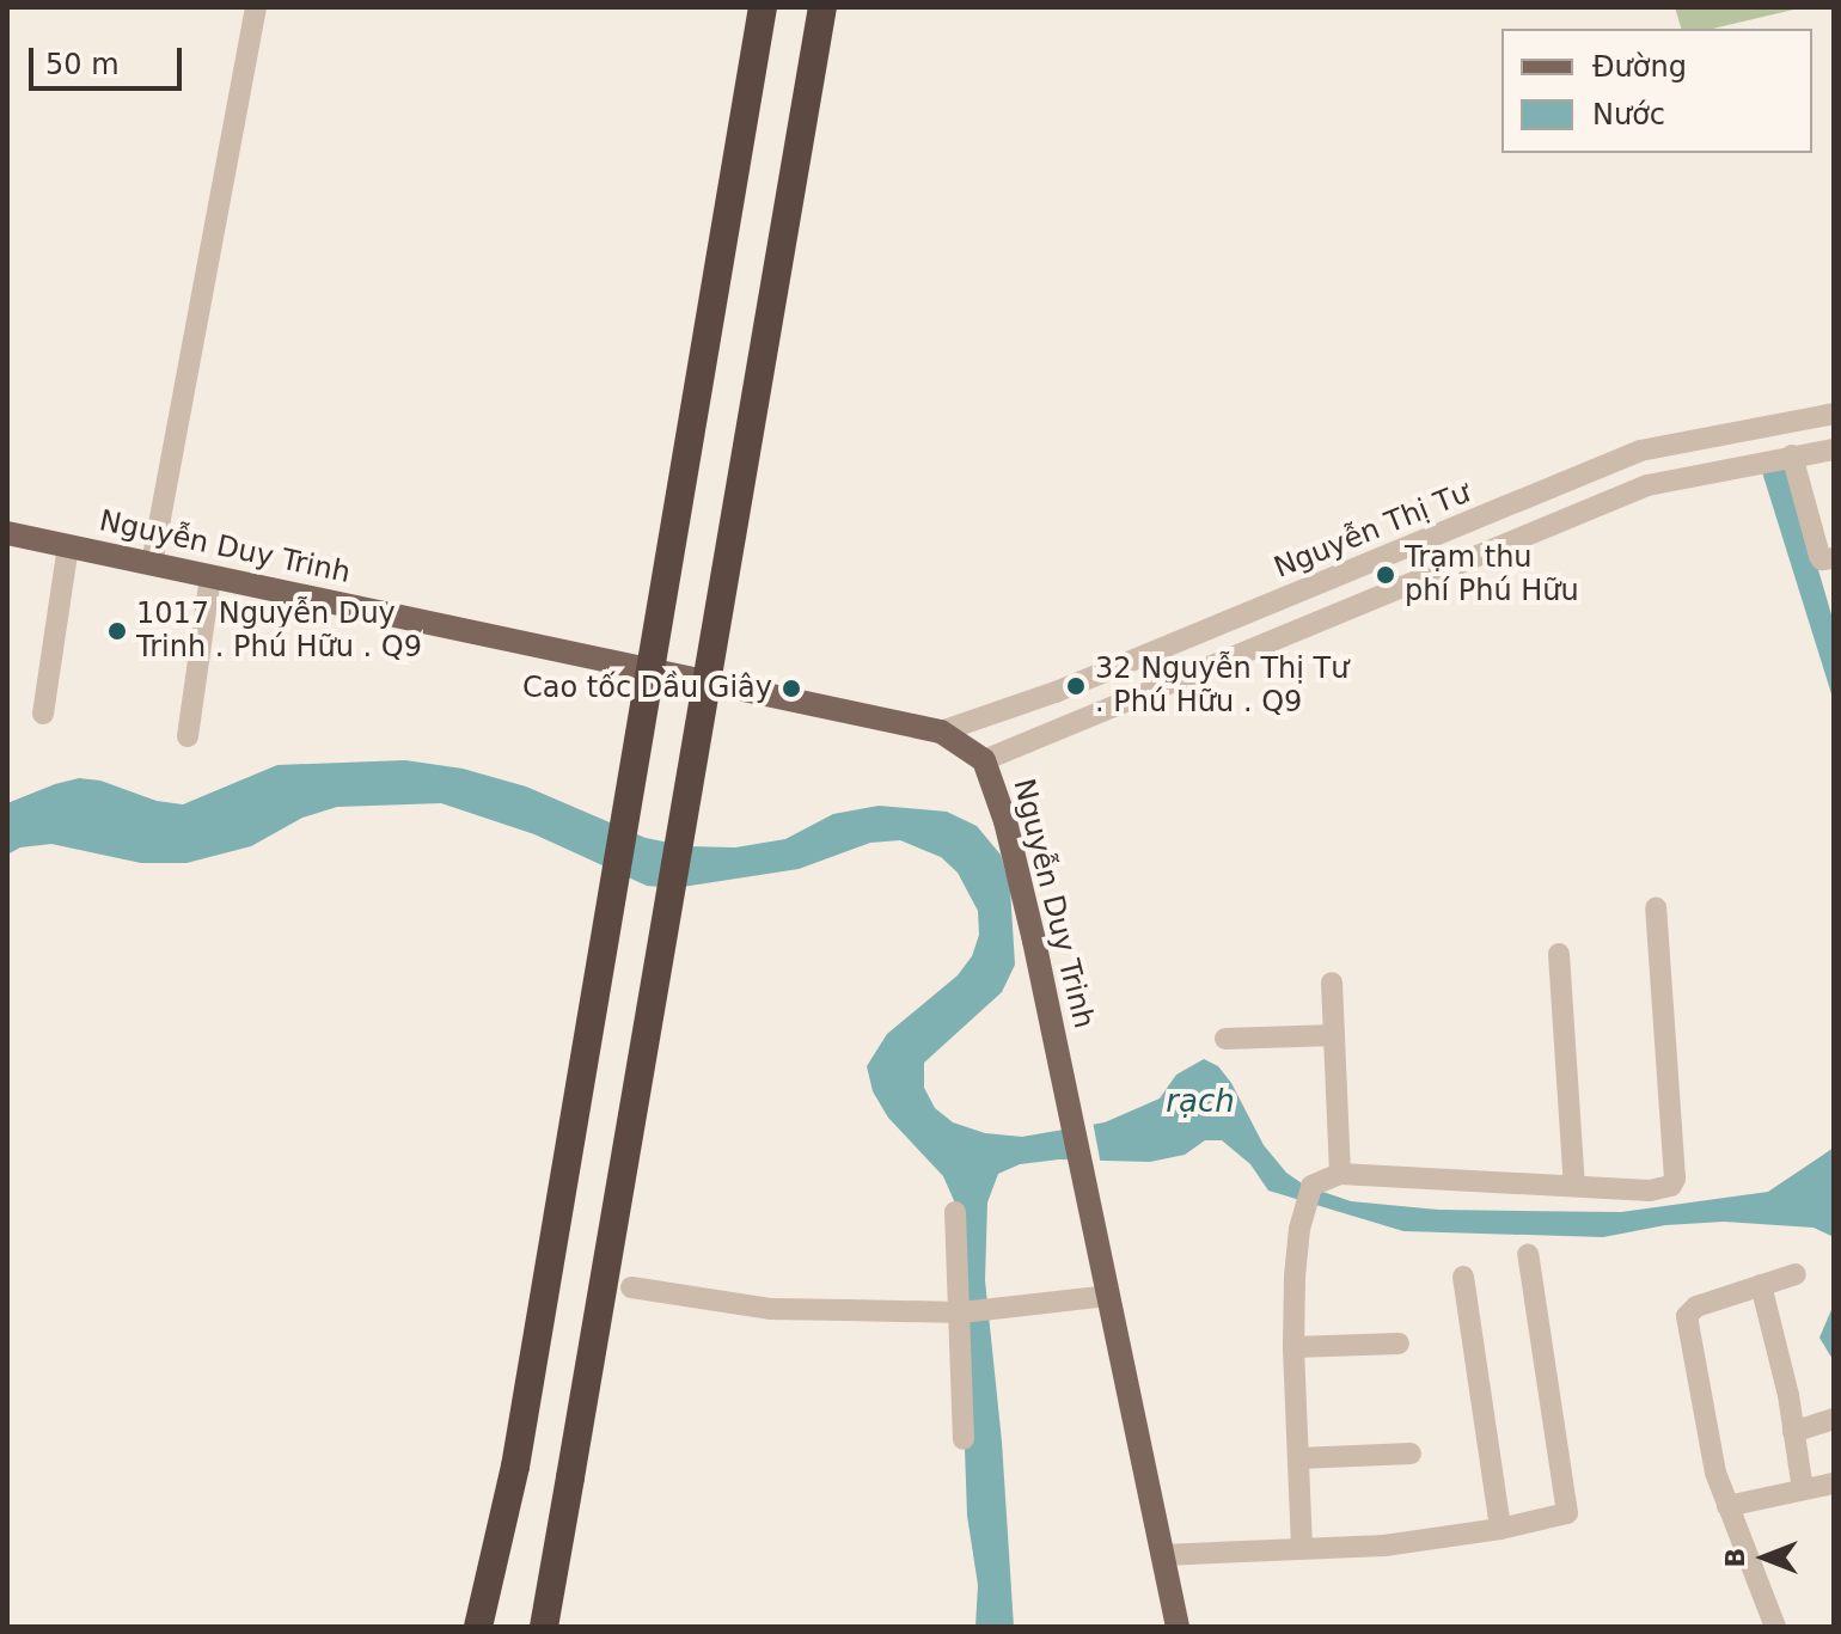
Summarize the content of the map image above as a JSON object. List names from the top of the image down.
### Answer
{
  "streets": {
    "main road": ["Nguyễn Duy Trinh"],
    "street": ["Nguyễn Thị Tư"]
  },
  "crossings": [
    ["Nguyễn Thị Tư", "Nguyễn Duy Trinh"]
  ],
  "water": ["rạch"],
  "places": [
    "Trạm thu phí Phú Hữu",
    "1017 Nguyễn Duy Trinh . Phú Hữu . Q9",
    "32 Nguyễn Thị Tư . Phú Hữu . Q9",
    "Cao tốc Dầu Giây"
  ],
  "legend": ["Đường", "Nước"],
  "scale_bar": "50 m",
  "north": "left"
}
